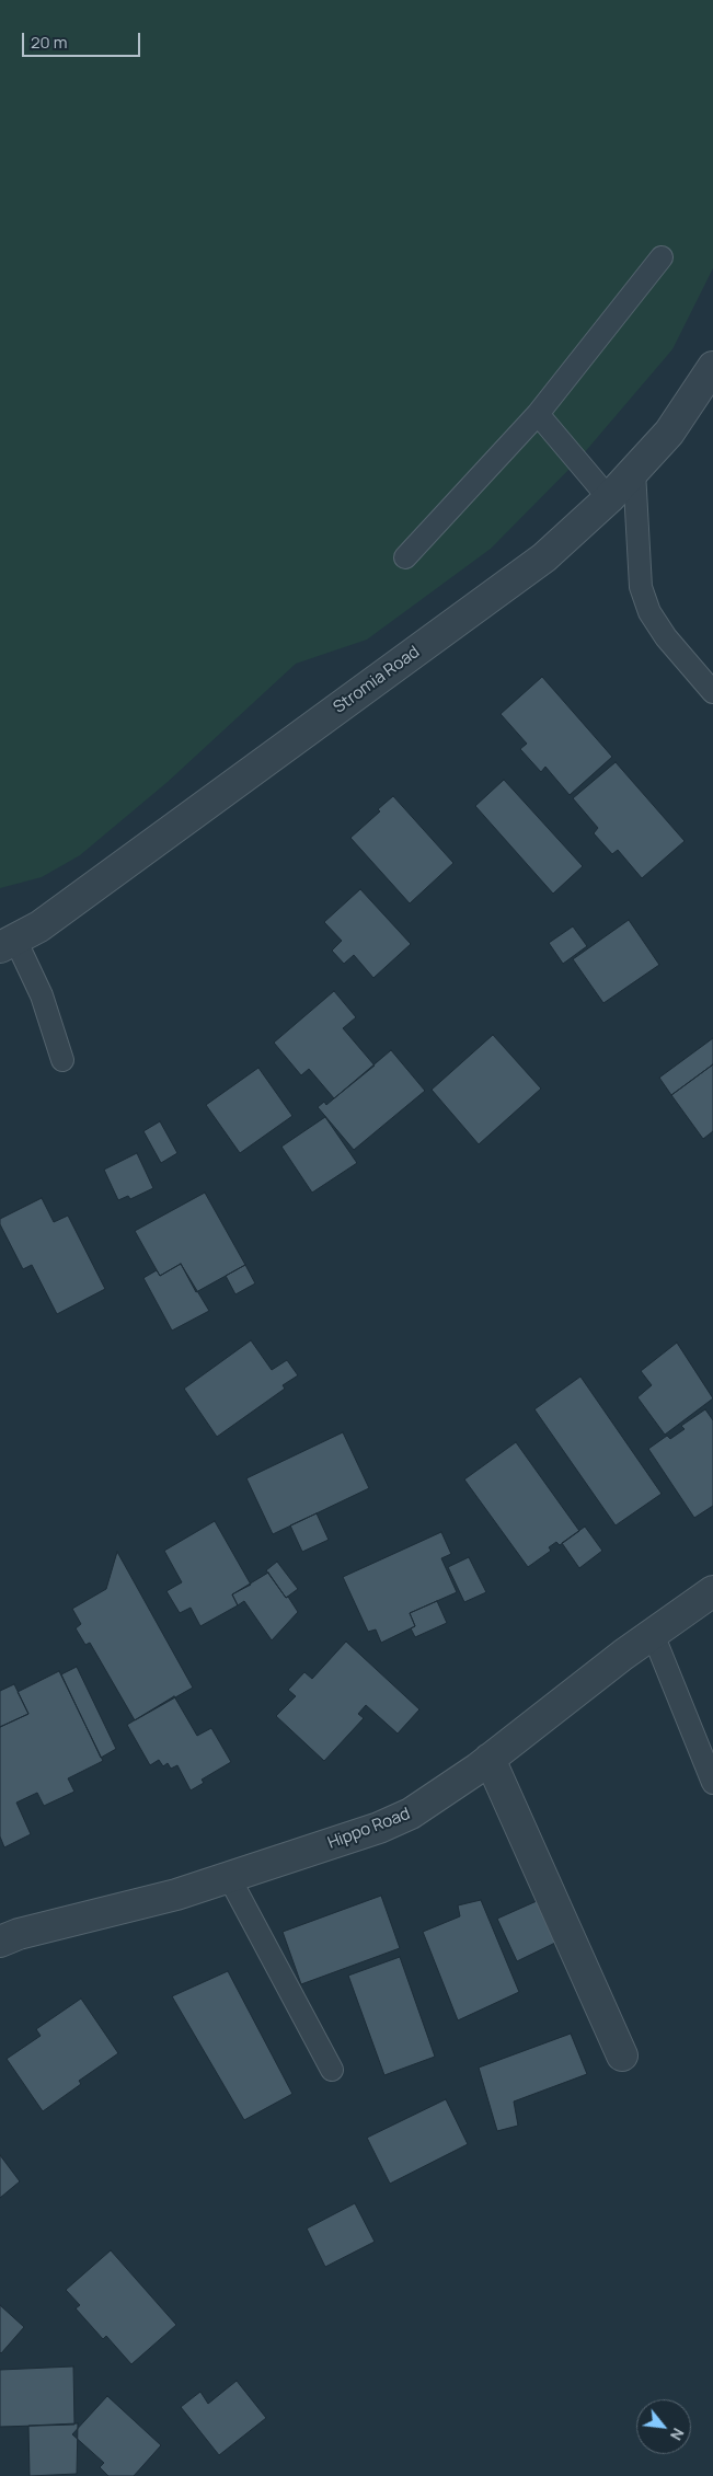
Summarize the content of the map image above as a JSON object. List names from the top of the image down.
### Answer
{
  "streets": {
    "street": ["Stromia Road", "Hippo Road"]
  },
  "scale_bar": "20 m",
  "north": "bottom right"
}
